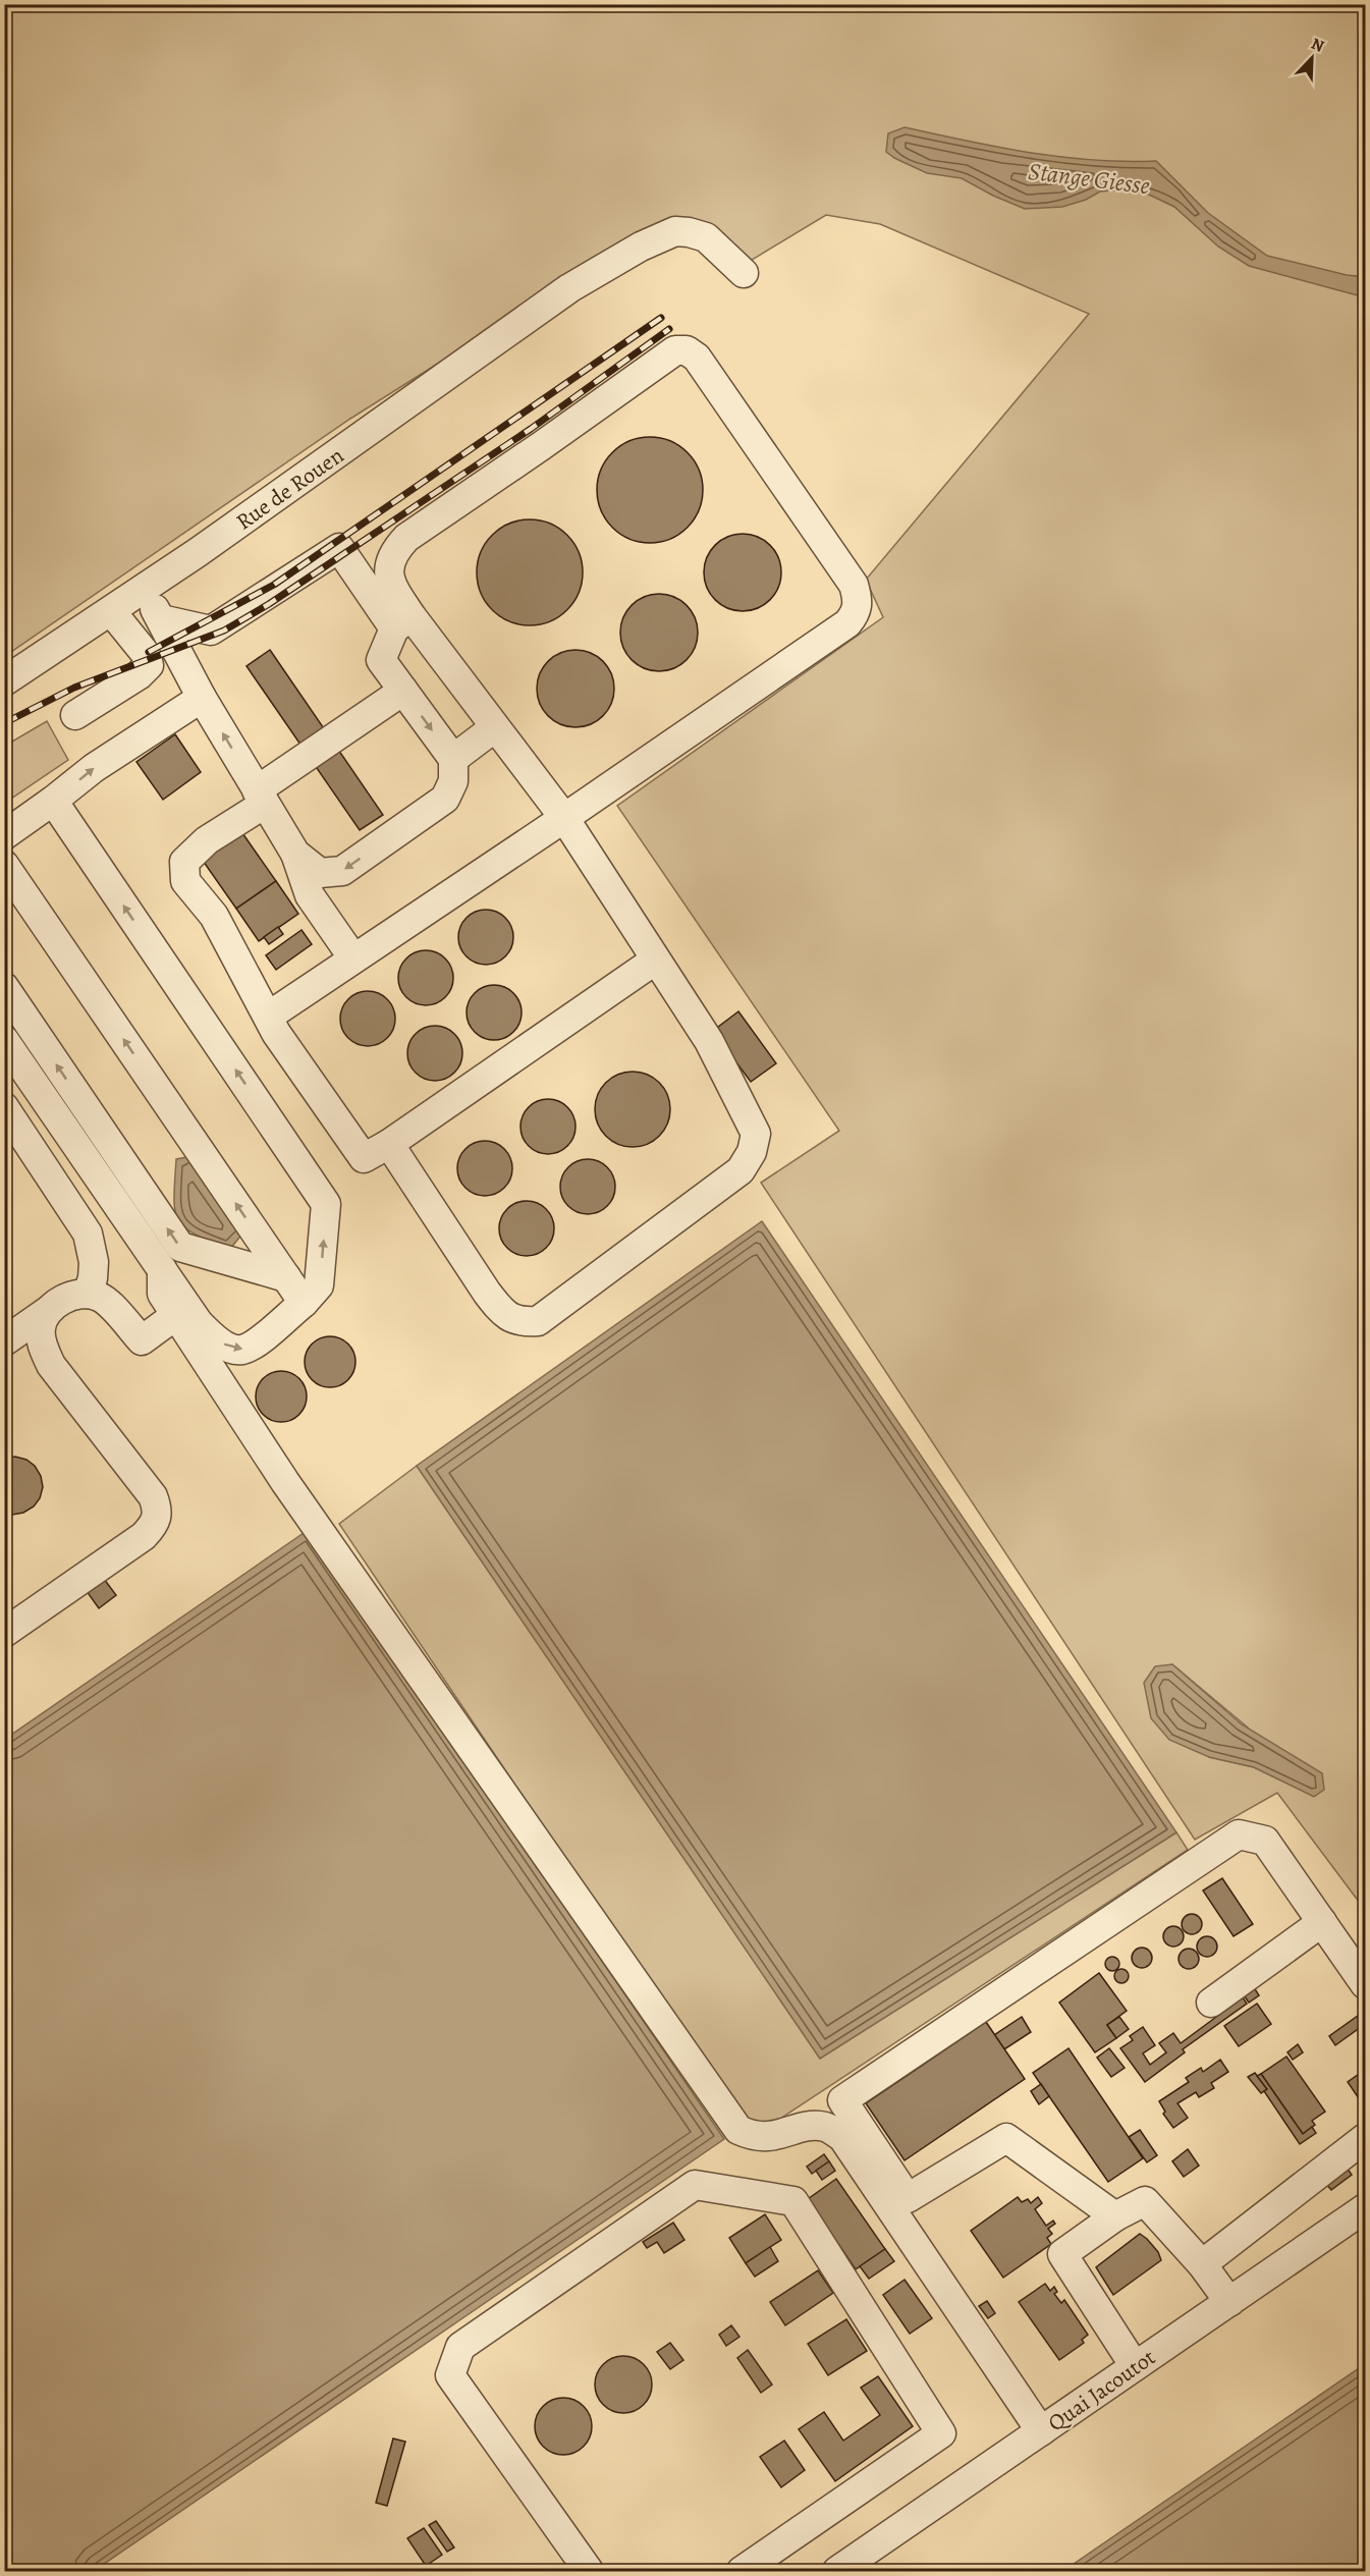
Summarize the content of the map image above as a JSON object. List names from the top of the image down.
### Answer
{
  "streets": {
    "street": ["Rue de Rouen", "Quai Jacoutot"]
  },
  "water": ["Stange Giesse"],
  "north": "top right"
}
